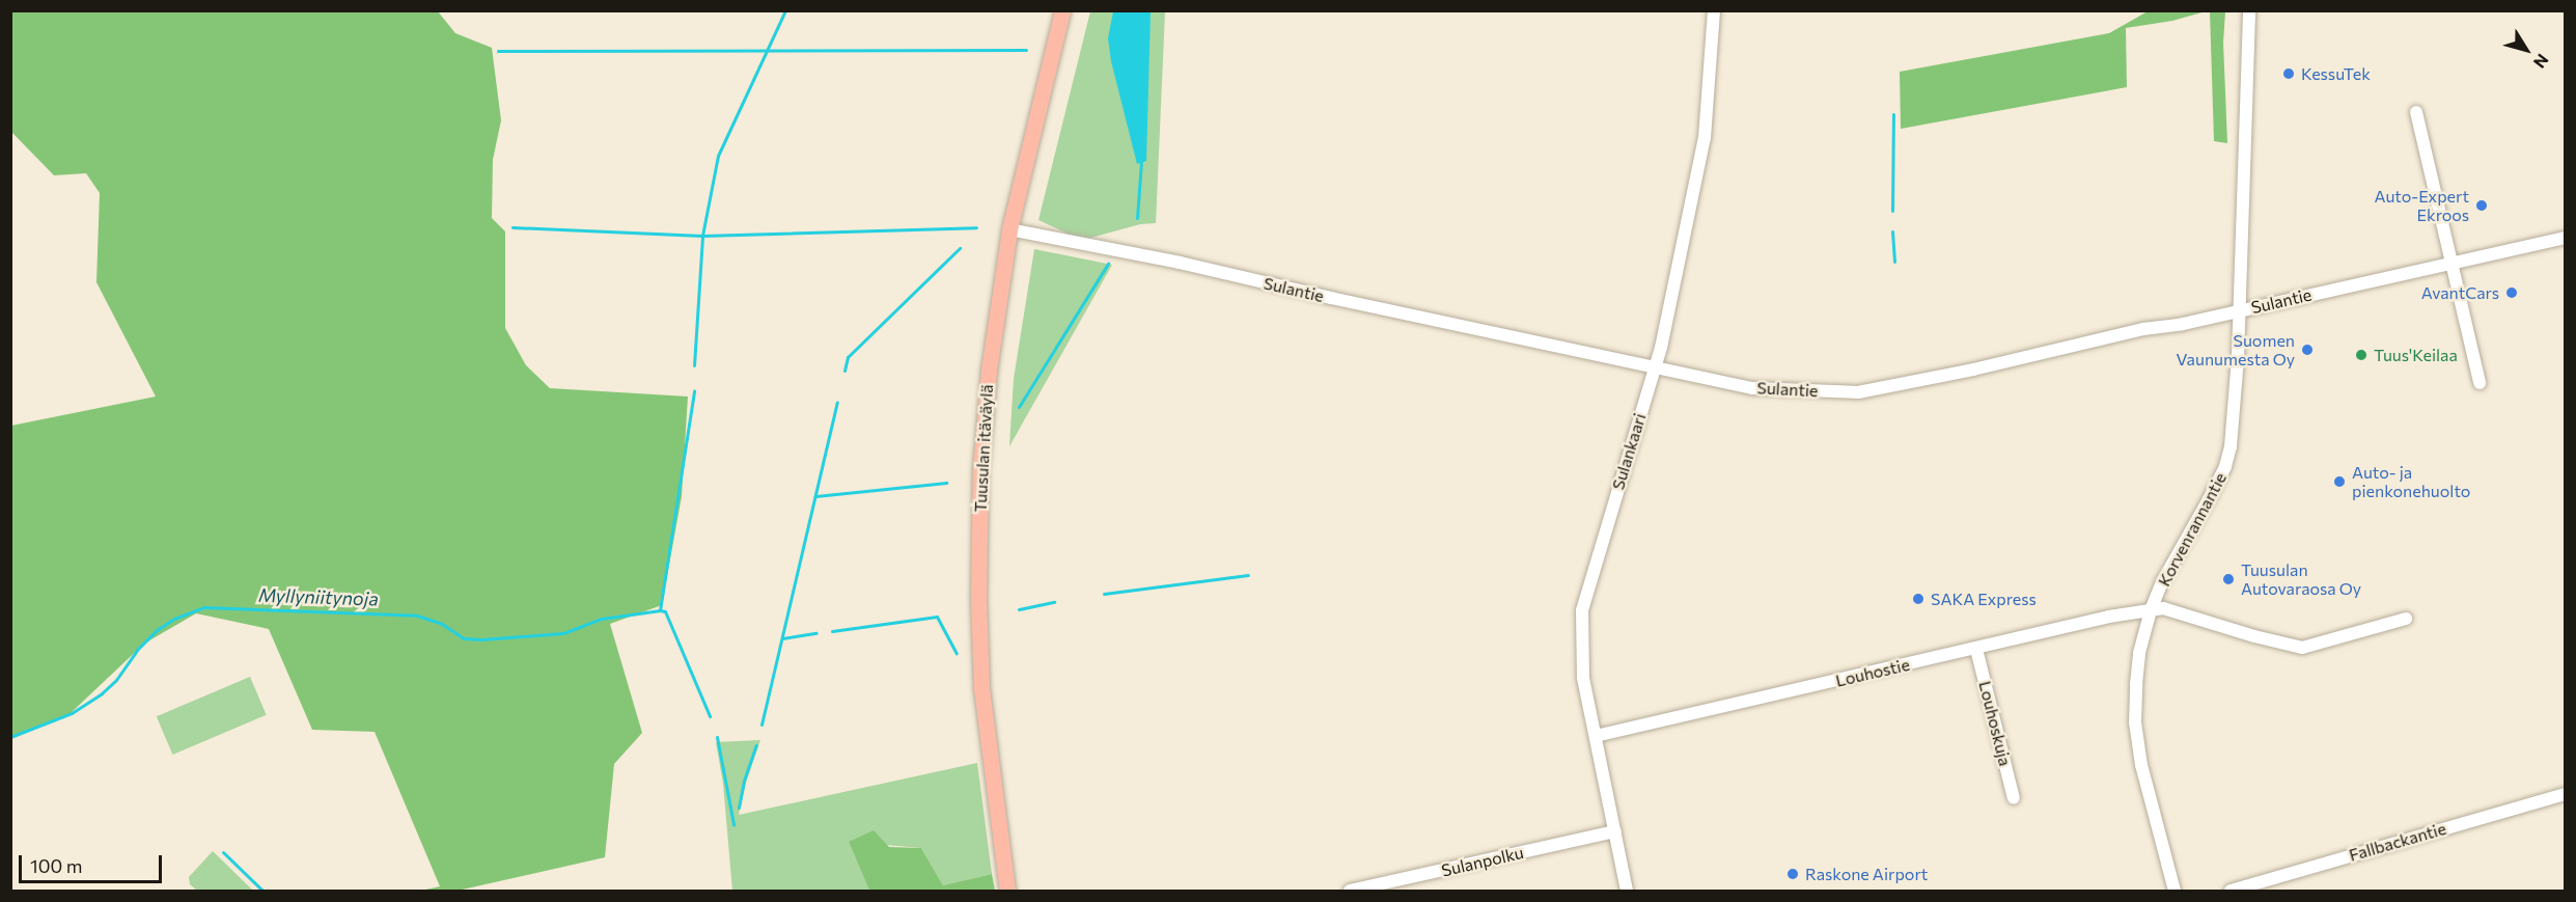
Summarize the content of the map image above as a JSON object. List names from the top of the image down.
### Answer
{
  "streets": {
    "main road": ["Tuusulan itäväylä"],
    "street": [
      "Sulantie",
      "Sulankaari",
      "Korvenrannantie",
      "Louhostie",
      "Louhoskuja",
      "Fallbackantie",
      "Sulanpolku"
    ]
  },
  "crossings": [
    ["Sulantie", "Tuusulan itäväylä"],
    ["Sulantie", "Sulankaari"],
    ["Sulantie", "Korvenrannantie"],
    ["Sulankaari", "Louhostie"],
    ["Sulankaari", "Sulanpolku"],
    ["Korvenrannantie", "Louhostie"],
    ["Louhostie", "Louhoskuja"]
  ],
  "water": ["Myllyniitynoja"],
  "places": [
    "KessuTek",
    "Auto-Expert Ekroos",
    "AvantCars",
    "Suomen Vaunumesta Oy",
    "Tuus'Keilaa",
    "Auto- ja pienkonehuolto",
    "Tuusulan Autovaraosa Oy",
    "SAKA Express",
    "Raskone Airport"
  ],
  "scale_bar": "100 m",
  "north": "bottom right"
}
